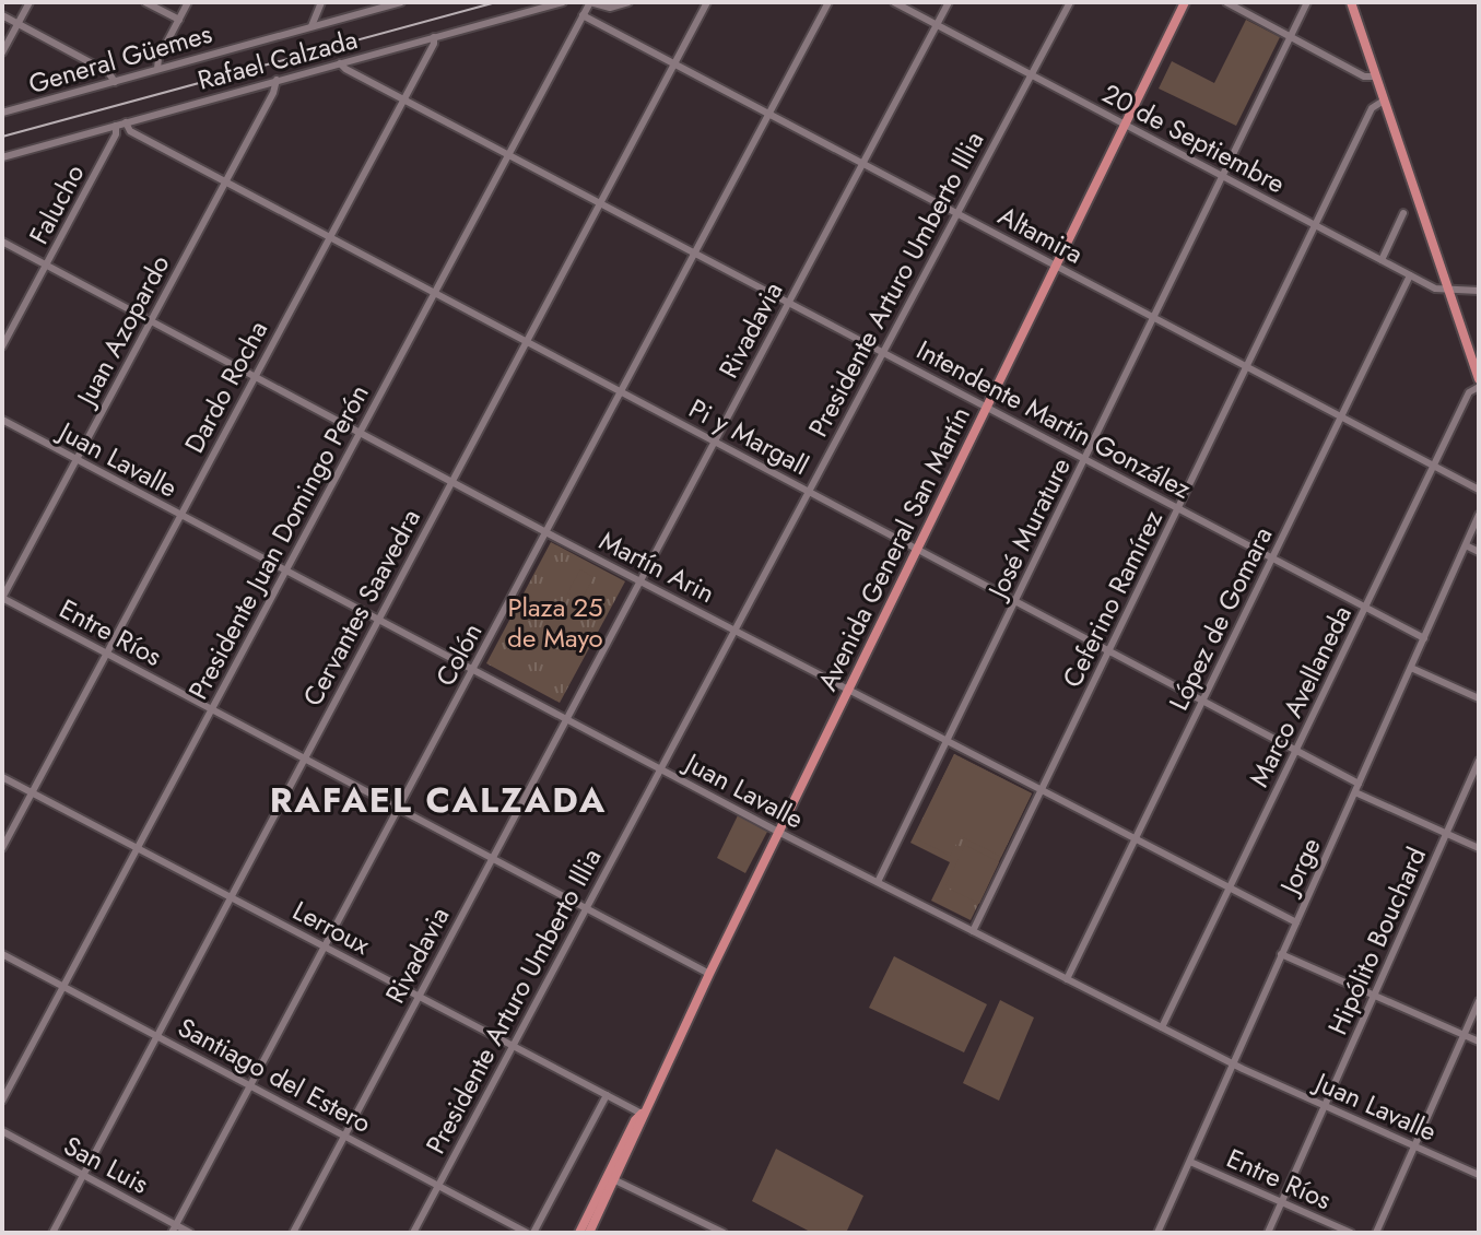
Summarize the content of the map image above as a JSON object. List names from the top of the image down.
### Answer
{
  "streets": {
    "main road": ["Avenida General San Martín"],
    "street": [
      "General Güemes",
      "Rafael Calzada",
      "20 de Septiembre",
      "Falucho",
      "Altamira",
      "Presidente Arturo Umberto Illia",
      "Juan Azopardo",
      "Rivadavia",
      "Dardo Rocha",
      "Intendente Martín González",
      "Pi y Margall",
      "Juan Lavalle",
      "José Murature",
      "Presidente Juan Domingo Perón",
      "Martín Arin",
      "Ceferino Ramírez",
      "Cervantes Saavedra",
      "López de Gomara",
      "Entre Ríos",
      "Colón",
      "Marco Avellaneda",
      "Jorge",
      "Lerroux",
      "Hipólito Bouchard",
      "Santiago del Estero",
      "San Luis"
    ]
  },
  "crossings": [
    ["Rafael Calzada", "Falucho"],
    ["Rafael Calzada", "Juan Azopardo"],
    ["Rafael Calzada", "Dardo Rocha"],
    ["Rafael Calzada", "Intendente Martín González"],
    ["Rafael Calzada", "Pi y Margall"],
    ["20 de Septiembre", "Presidente Arturo Umberto Illia"],
    ["20 de Septiembre", "Rivadavia"],
    ["20 de Septiembre", "José Murature"],
    ["20 de Septiembre", "Avenida General San Martín"],
    ["20 de Septiembre", "Ceferino Ramírez"],
    ["20 de Septiembre", "López de Gomara"],
    ["Falucho", "Martín Arin"],
    ["Altamira", "Presidente Arturo Umberto Illia"],
    ["Altamira", "Rivadavia"],
    ["Altamira", "José Murature"],
    ["Altamira", "Presidente Juan Domingo Perón"],
    ["Altamira", "Avenida General San Martín"],
    ["Altamira", "Ceferino Ramírez"],
    ["Altamira", "Cervantes Saavedra"],
    ["Altamira", "López de Gomara"],
    ["Altamira", "Colón"],
    ["Altamira", "Marco Avellaneda"],
    ["Presidente Arturo Umberto Illia", "Intendente Martín González"],
    ["Presidente Arturo Umberto Illia", "Pi y Margall"],
    ["Presidente Arturo Umberto Illia", "Juan Lavalle"],
    ["Presidente Arturo Umberto Illia", "Martín Arin"],
    ["Presidente Arturo Umberto Illia", "Entre Ríos"],
    ["Presidente Arturo Umberto Illia", "Lerroux"],
    ["Presidente Arturo Umberto Illia", "Santiago del Estero"],
    ["Juan Azopardo", "Pi y Margall"],
    ["Juan Azopardo", "Juan Lavalle"],
    ["Juan Azopardo", "Martín Arin"],
    ["Juan Azopardo", "Entre Ríos"],
    ["Rivadavia", "Intendente Martín González"],
    ["Rivadavia", "Pi y Margall"],
    ["Rivadavia", "Juan Lavalle"],
    ["Rivadavia", "Martín Arin"],
    ["Rivadavia", "Entre Ríos"],
    ["Rivadavia", "Lerroux"],
    ["Rivadavia", "Santiago del Estero"],
    ["Dardo Rocha", "Intendente Martín González"],
    ["Dardo Rocha", "Pi y Margall"],
    ["Dardo Rocha", "Juan Lavalle"],
    ["Dardo Rocha", "Martín Arin"],
    ["Dardo Rocha", "Entre Ríos"],
    ["Dardo Rocha", "Lerroux"],
    ["Intendente Martín González", "José Murature"],
    ["Intendente Martín González", "Presidente Juan Domingo Perón"],
    ["Intendente Martín González", "Avenida General San Martín"],
    ["Intendente Martín González", "Ceferino Ramírez"],
    ["Intendente Martín González", "Cervantes Saavedra"],
    ["Intendente Martín González", "López de Gomara"],
    ["Intendente Martín González", "Colón"],
    ["Intendente Martín González", "Marco Avellaneda"],
    ["Intendente Martín González", "Jorge"],
    ["Pi y Margall", "José Murature"],
    ["Pi y Margall", "Presidente Juan Domingo Perón"],
    ["Pi y Margall", "Avenida General San Martín"],
    ["Pi y Margall", "Ceferino Ramírez"],
    ["Pi y Margall", "Cervantes Saavedra"],
    ["Pi y Margall", "López de Gomara"],
    ["Pi y Margall", "Colón"],
    ["Pi y Margall", "Marco Avellaneda"],
    ["Pi y Margall", "Jorge"],
    ["Juan Lavalle", "José Murature"],
    ["Juan Lavalle", "Presidente Juan Domingo Perón"],
    ["Juan Lavalle", "Avenida General San Martín"],
    ["Juan Lavalle", "Ceferino Ramírez"],
    ["Juan Lavalle", "Cervantes Saavedra"],
    ["Juan Lavalle", "López de Gomara"],
    ["Juan Lavalle", "Colón"],
    ["Juan Lavalle", "Marco Avellaneda"],
    ["Juan Lavalle", "Jorge"],
    ["Juan Lavalle", "Hipólito Bouchard"],
    ["José Murature", "Martín Arin"],
    ["Presidente Juan Domingo Perón", "Martín Arin"],
    ["Presidente Juan Domingo Perón", "Entre Ríos"],
    ["Presidente Juan Domingo Perón", "Lerroux"],
    ["Presidente Juan Domingo Perón", "Santiago del Estero"],
    ["Avenida General San Martín", "Martín Arin"],
    ["Avenida General San Martín", "Entre Ríos"],
    ["Avenida General San Martín", "Lerroux"],
    ["Martín Arin", "Ceferino Ramírez"],
    ["Martín Arin", "Cervantes Saavedra"],
    ["Martín Arin", "López de Gomara"],
    ["Martín Arin", "Colón"],
    ["Martín Arin", "Marco Avellaneda"],
    ["Martín Arin", "Jorge"],
    ["Cervantes Saavedra", "Entre Ríos"],
    ["Cervantes Saavedra", "Lerroux"],
    ["Cervantes Saavedra", "Santiago del Estero"],
    ["Cervantes Saavedra", "San Luis"],
    ["Entre Ríos", "Colón"],
    ["Entre Ríos", "Jorge"],
    ["Entre Ríos", "Hipólito Bouchard"],
    ["Colón", "Lerroux"],
    ["Colón", "Santiago del Estero"],
    ["Colón", "San Luis"]
  ],
  "districts": ["RAFAEL CALZADA"],
  "parks": ["Plaza 25 de Mayo"]
}
